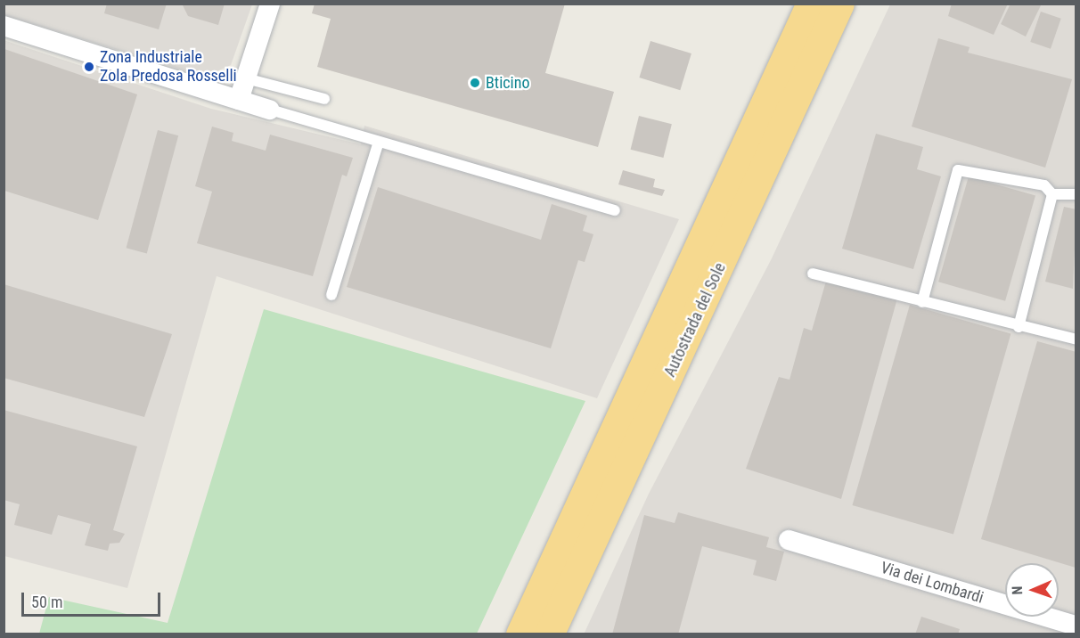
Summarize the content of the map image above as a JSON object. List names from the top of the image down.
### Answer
{
  "streets": {
    "highway": ["Autostrada del Sole"],
    "street": ["Via dei Lombardi"]
  },
  "places": ["Zona Industriale Zola Predosa Rosselli", "Bticino"],
  "scale_bar": "50 m",
  "north": "left"
}
